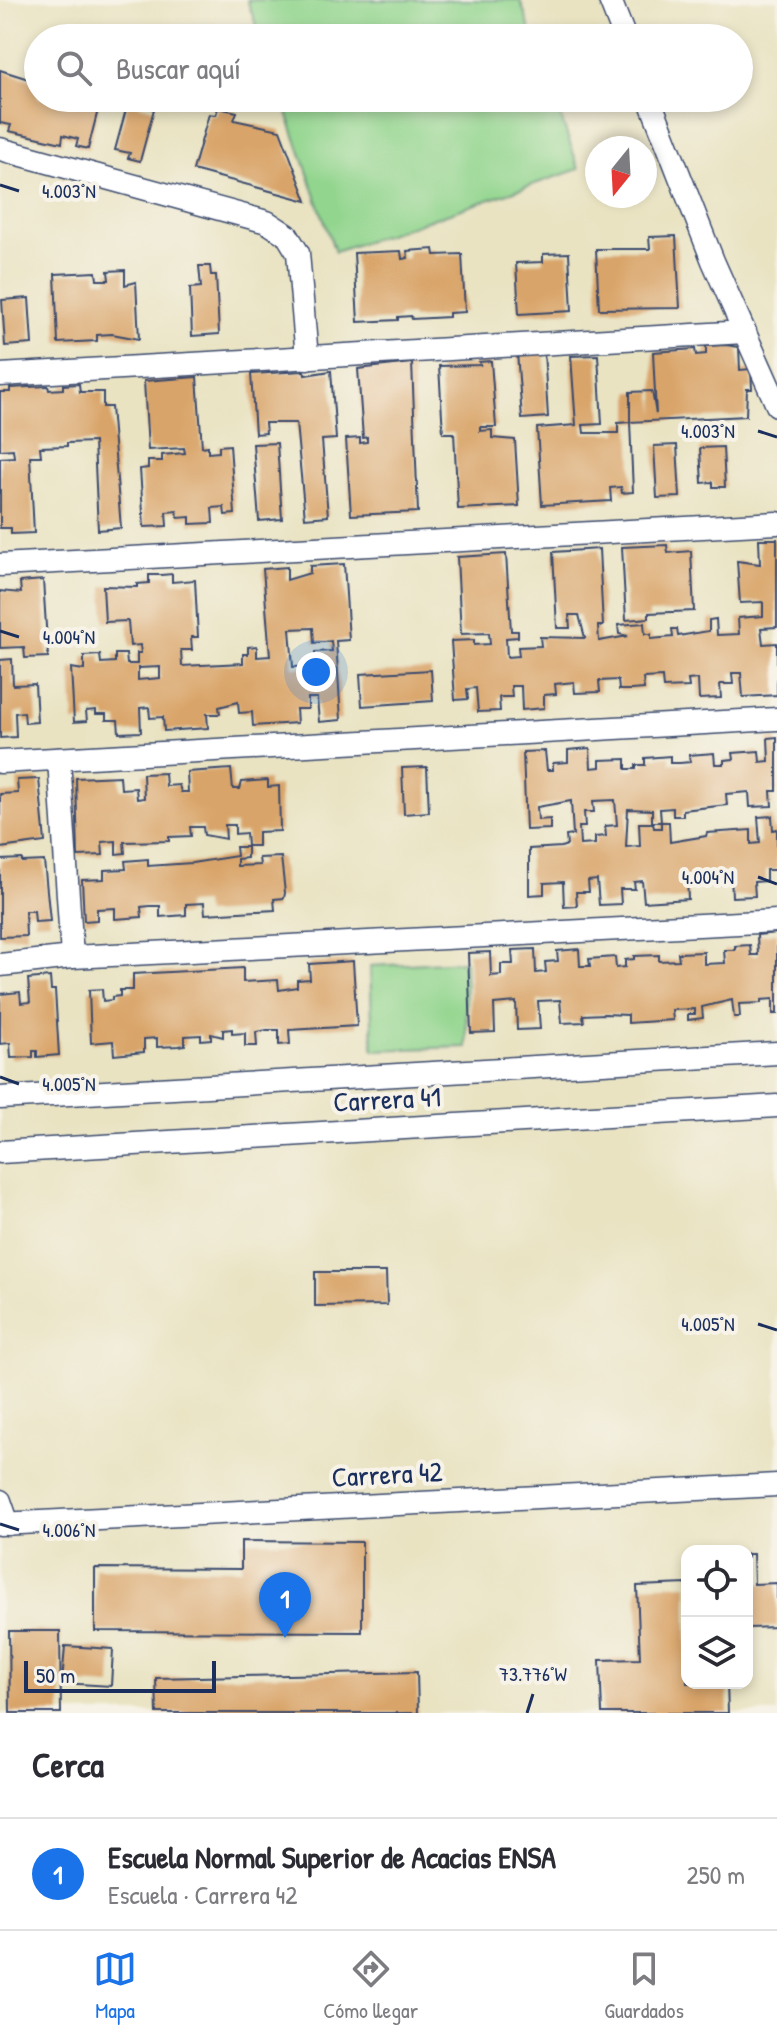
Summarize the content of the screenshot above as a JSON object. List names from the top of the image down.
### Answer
{
  "streets": {
    "street": ["Carrera 41", "Carrera 42"]
  },
  "scale_bar": "50 m",
  "north": "bottom",
  "page": {
    "search": "Buscar aquí",
    "pins": "1",
    "scale": "50 m",
    "heading": "Cerca",
    "list": [
      {
        "mark": "1",
        "name": "Escuela Normal Superior de Acacias ENSA",
        "note": "Escuela · Carrera 42",
        "value": "250 m"
      }
    ],
    "nav": ["Mapa", "Cómo llegar", "Guardados"]
  },
  "coordinates": [
    "4.003°N",
    "4.004°N",
    "4.005°N",
    "4.006°N",
    "73.776°W"
  ]
}
